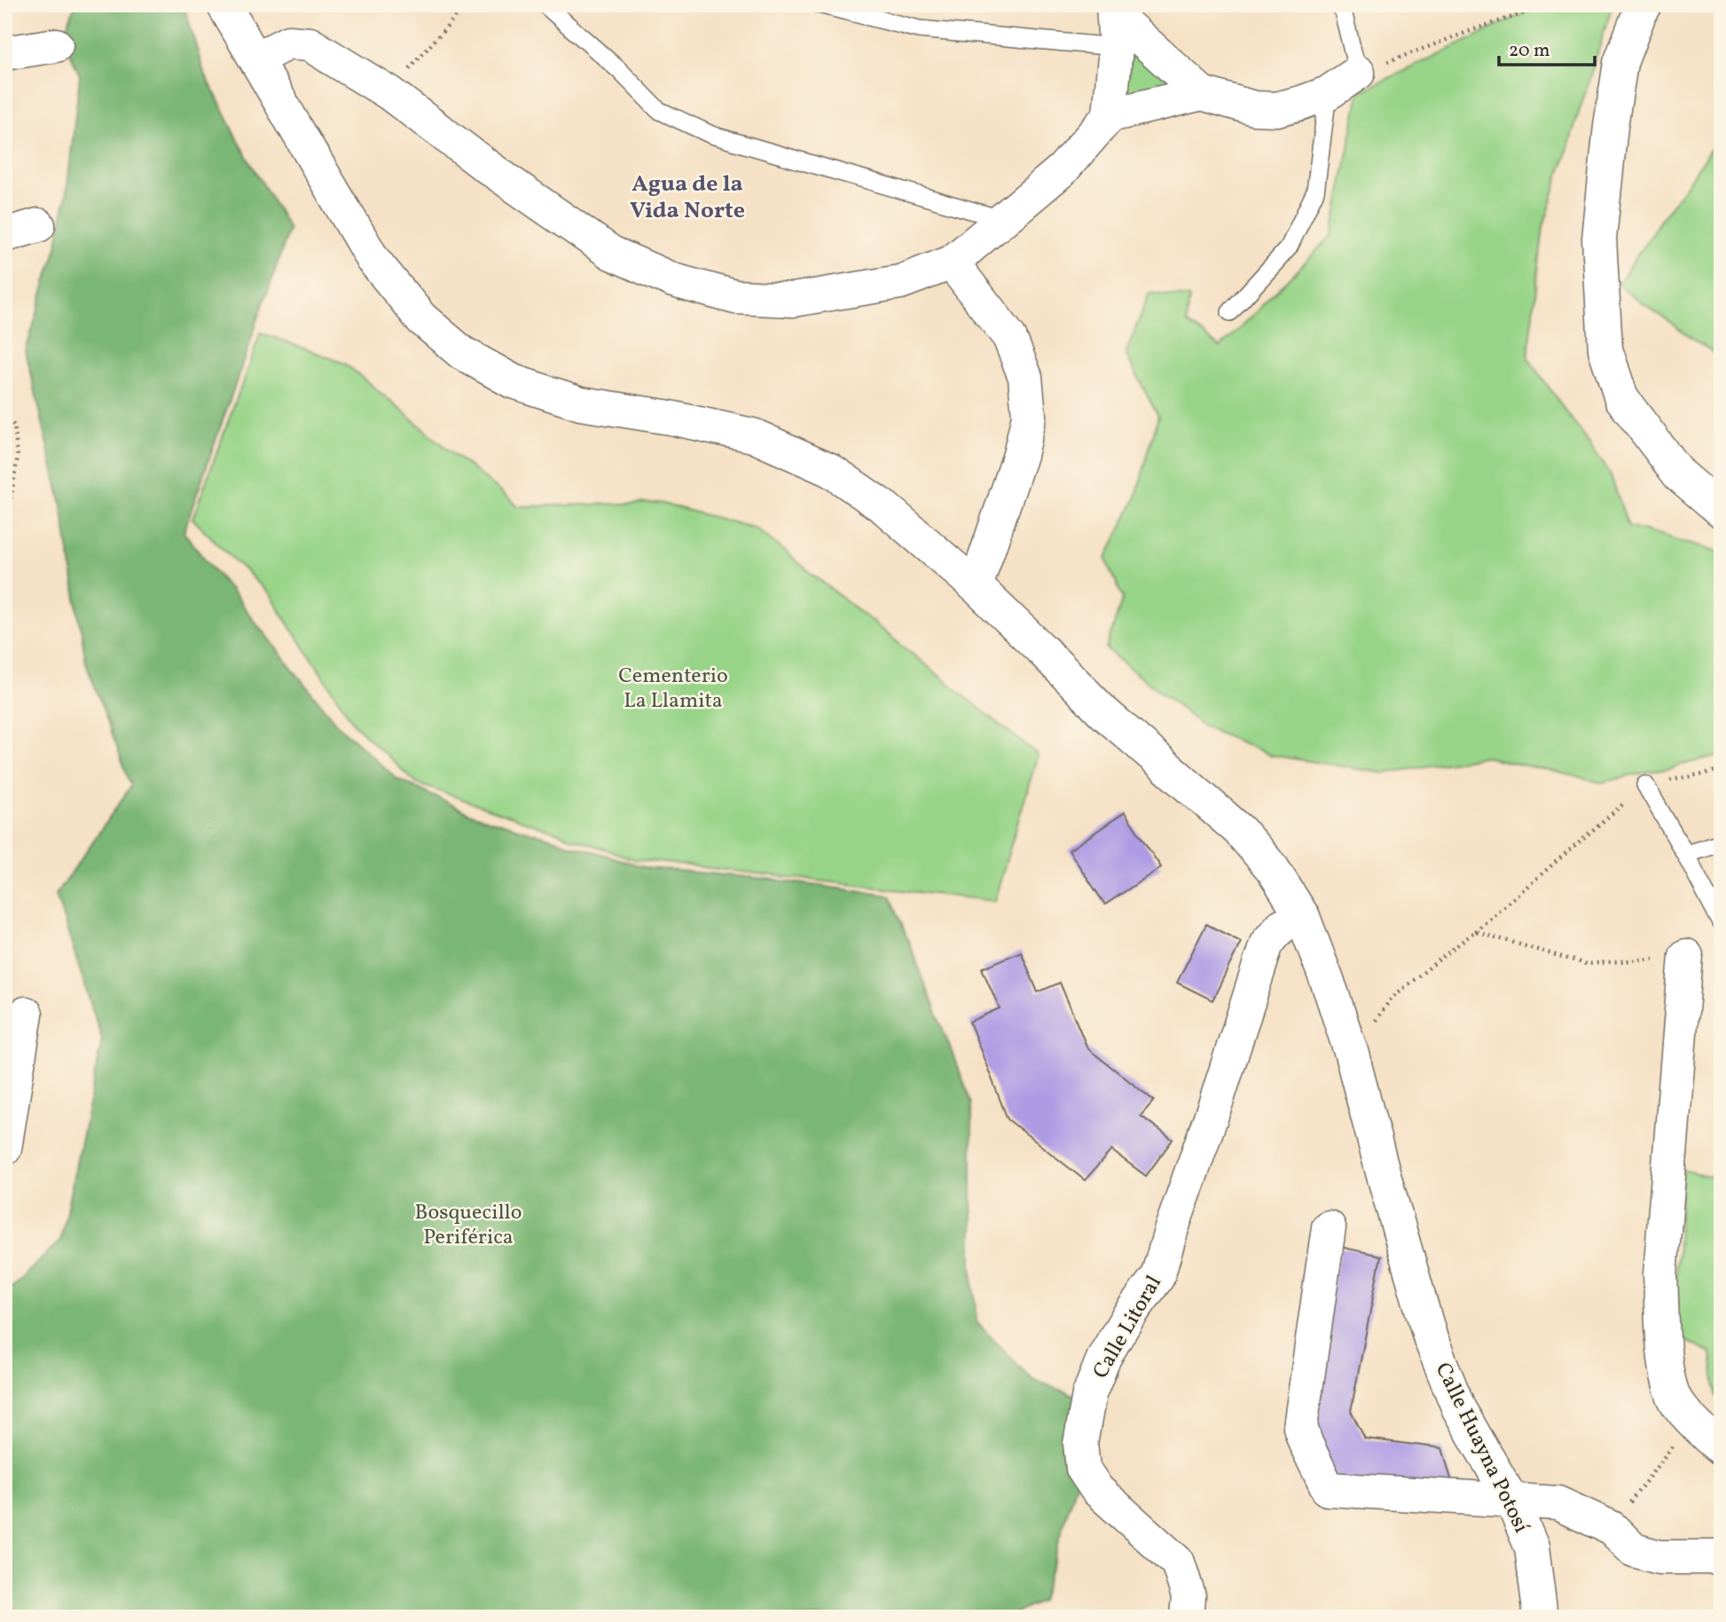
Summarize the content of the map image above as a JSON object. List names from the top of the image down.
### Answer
{
  "streets": {
    "main road": ["Calle Litoral", "Calle Huayna Potosí"]
  },
  "crossings": [
    ["Calle Litoral", "Calle Huayna Potosí"]
  ],
  "districts": ["Agua de la Vida Norte"],
  "parks": ["Cementerio La Llamita", "Bosquecillo Periférica"],
  "scale_bar": "20 m"
}
